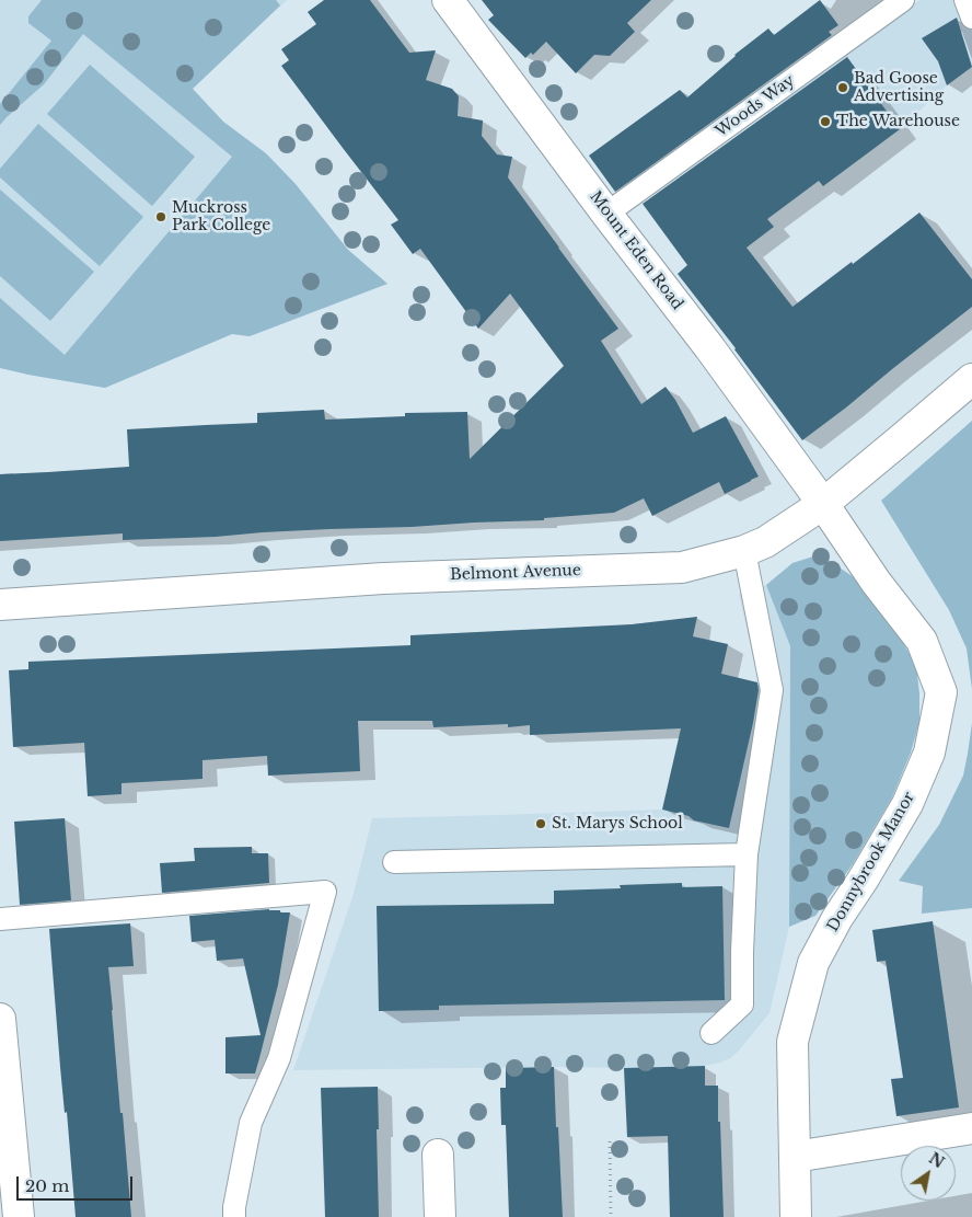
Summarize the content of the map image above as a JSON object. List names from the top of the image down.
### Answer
{
  "streets": {
    "street": ["Mount Eden Road", "Belmont Avenue", "Donnybrook Manor"],
    "lane": ["Woods Way"]
  },
  "crossings": [
    ["Woods Way", "Mount Eden Road"],
    ["Mount Eden Road", "Belmont Avenue"],
    ["Mount Eden Road", "Donnybrook Manor"],
    ["Belmont Avenue", "Donnybrook Manor"]
  ],
  "places": [
    "Bad Goose Advertising",
    "The Warehouse",
    "Muckross Park College",
    "St. Marys School"
  ],
  "scale_bar": "20 m",
  "north": "top right"
}
